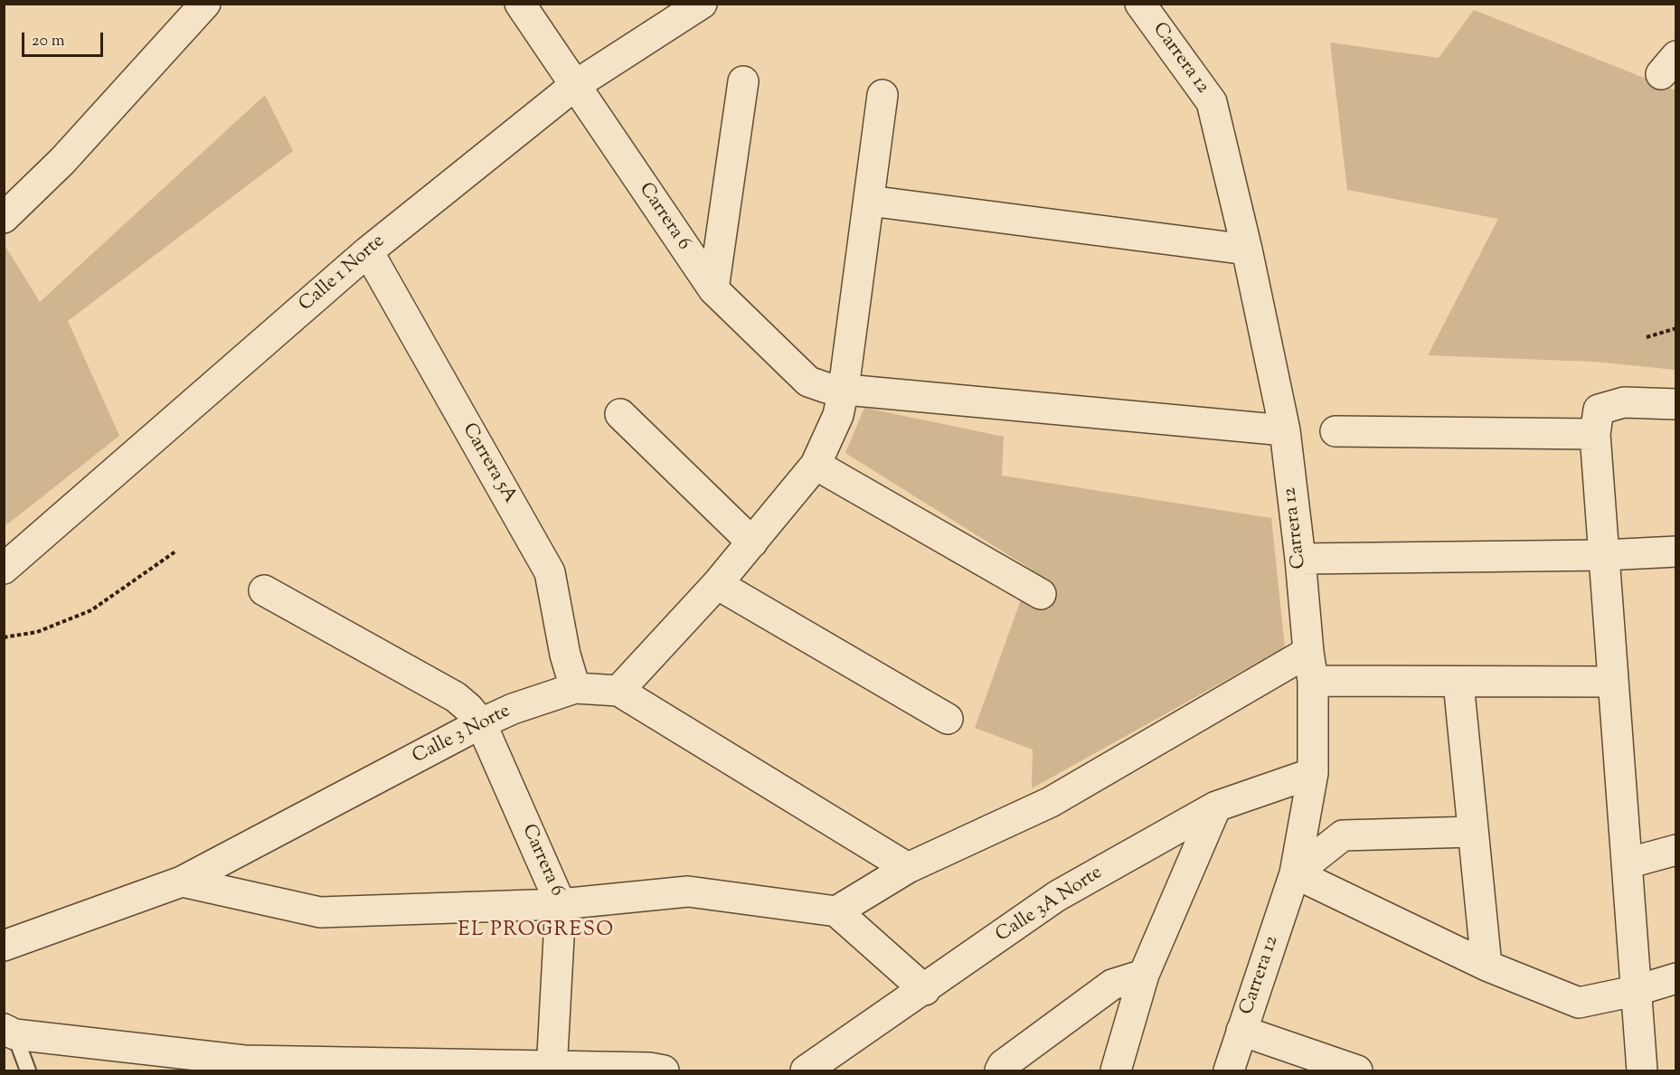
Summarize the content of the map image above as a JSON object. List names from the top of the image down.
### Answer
{
  "streets": {
    "street": [
      "Carrera 12",
      "Carrera 6",
      "Calle 1 Norte",
      "Carrera 5A",
      "Calle 3 Norte",
      "Calle 3A Norte"
    ]
  },
  "crossings": [
    ["Carrera 12", "Carrera 6"],
    ["Carrera 12", "Calle 3A Norte"],
    ["Carrera 6", "Calle 1 Norte"],
    ["Carrera 6", "Calle 3 Norte"],
    ["Calle 1 Norte", "Carrera 5A"],
    ["Carrera 5A", "Calle 3 Norte"]
  ],
  "districts": ["EL PROGRESO"],
  "scale_bar": "20 m"
}
